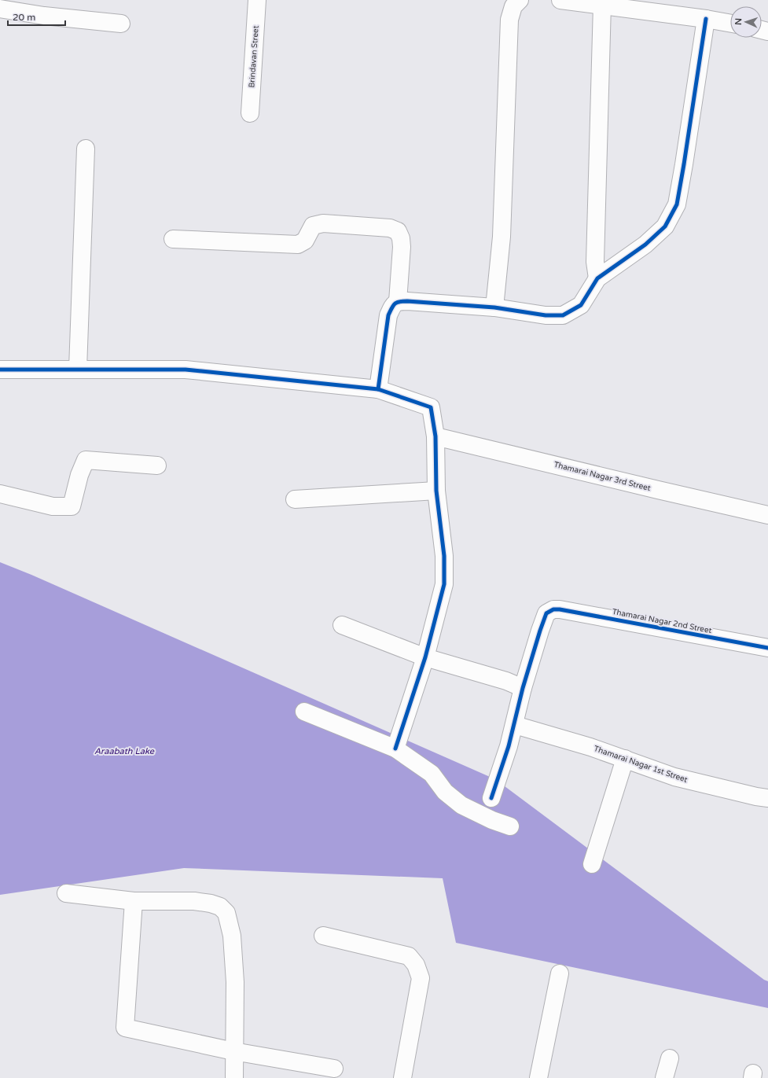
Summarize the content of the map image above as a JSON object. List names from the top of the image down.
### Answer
{
  "streets": {
    "street": [
      "Brindavan Street",
      "Thamarai Nagar 3rd Street",
      "Thamarai Nagar 2nd Street",
      "Thamarai Nagar 1st Street"
    ]
  },
  "water": ["Araabath Lake"],
  "scale_bar": "20 m",
  "north": "left"
}
